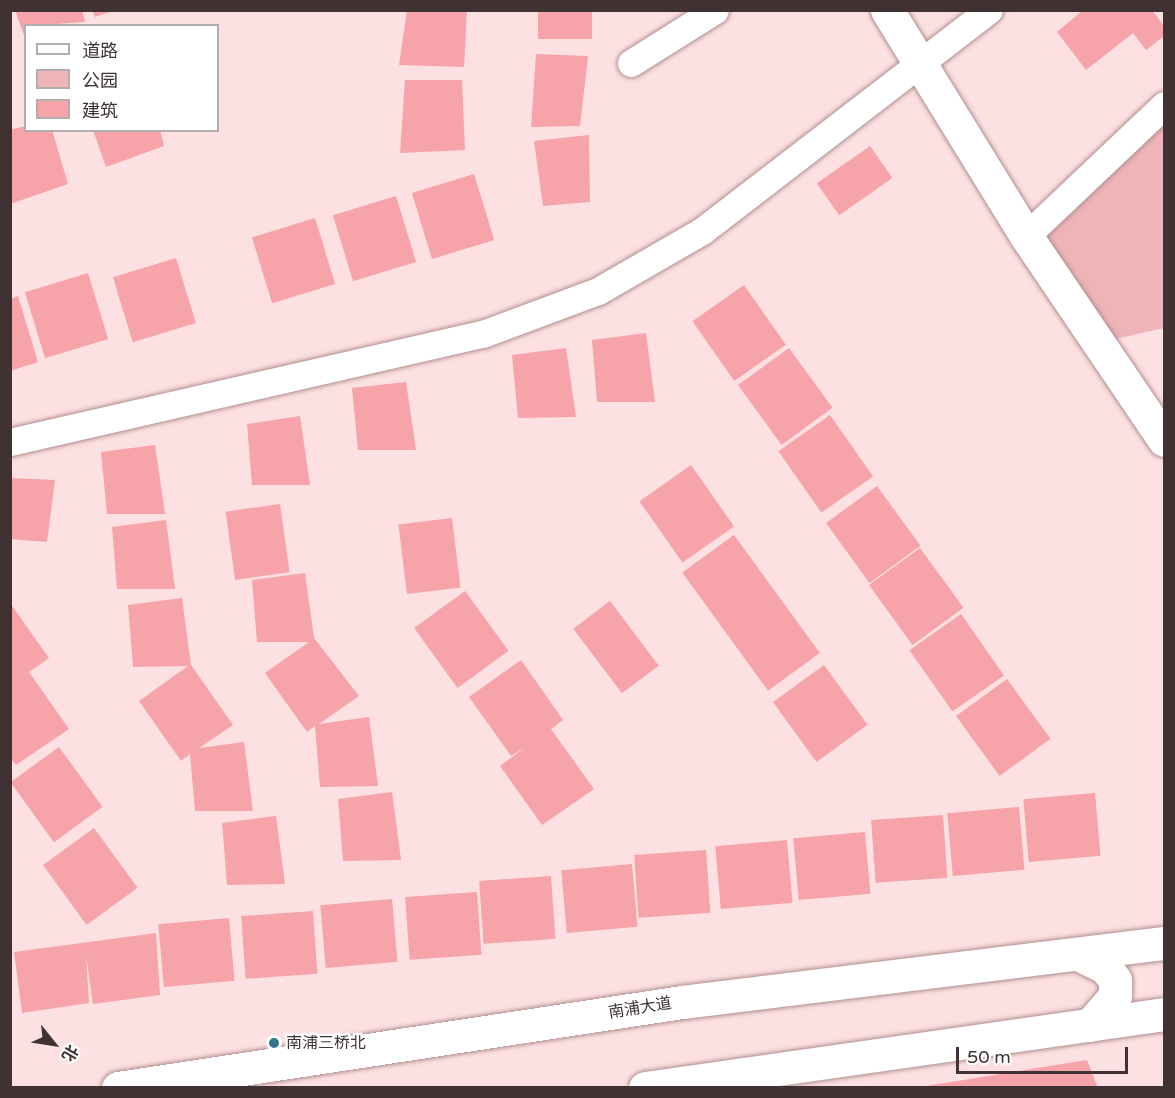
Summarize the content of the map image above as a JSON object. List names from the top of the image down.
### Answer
{
  "streets": {
    "main road": ["南浦大道"]
  },
  "places": ["南浦三桥北"],
  "legend": ["道路", "公园", "建筑"],
  "scale_bar": "50 m",
  "north": "bottom right"
}
